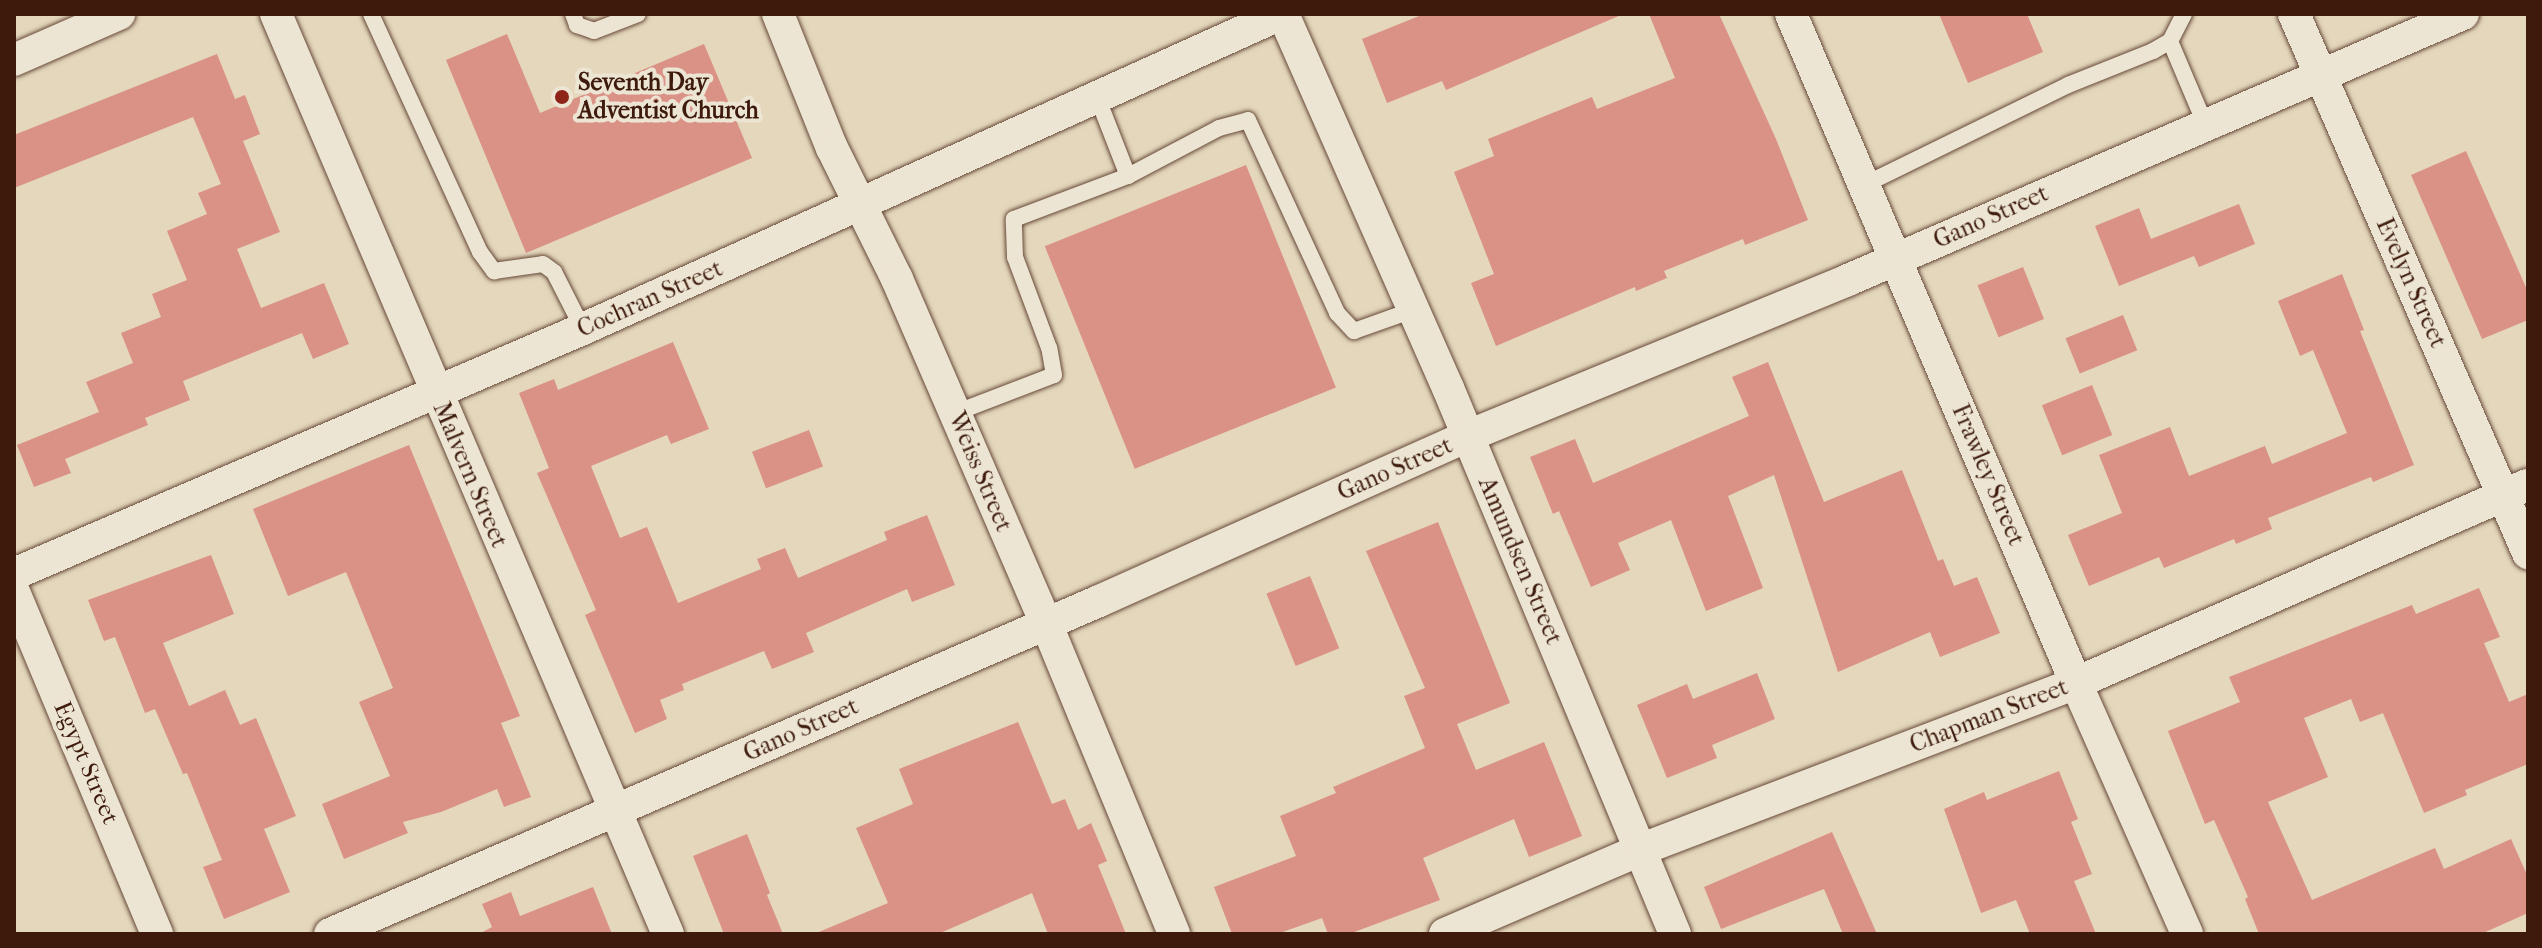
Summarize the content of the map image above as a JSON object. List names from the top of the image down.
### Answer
{
  "streets": {
    "street": [
      "Gano Street",
      "Evelyn Street",
      "Cochran Street",
      "Weiss Street",
      "Malvern Street",
      "Frawley Street",
      "Amundsen Street",
      "Chapman Street",
      "Egypt Street"
    ]
  },
  "crossings": [
    ["Gano Street", "Evelyn Street"],
    ["Gano Street", "Weiss Street"],
    ["Gano Street", "Malvern Street"],
    ["Gano Street", "Frawley Street"],
    ["Gano Street", "Amundsen Street"],
    ["Evelyn Street", "Chapman Street"],
    ["Cochran Street", "Weiss Street"],
    ["Cochran Street", "Malvern Street"],
    ["Cochran Street", "Amundsen Street"],
    ["Frawley Street", "Chapman Street"],
    ["Amundsen Street", "Chapman Street"]
  ],
  "places": ["Seventh Day Adventist Church"]
}
